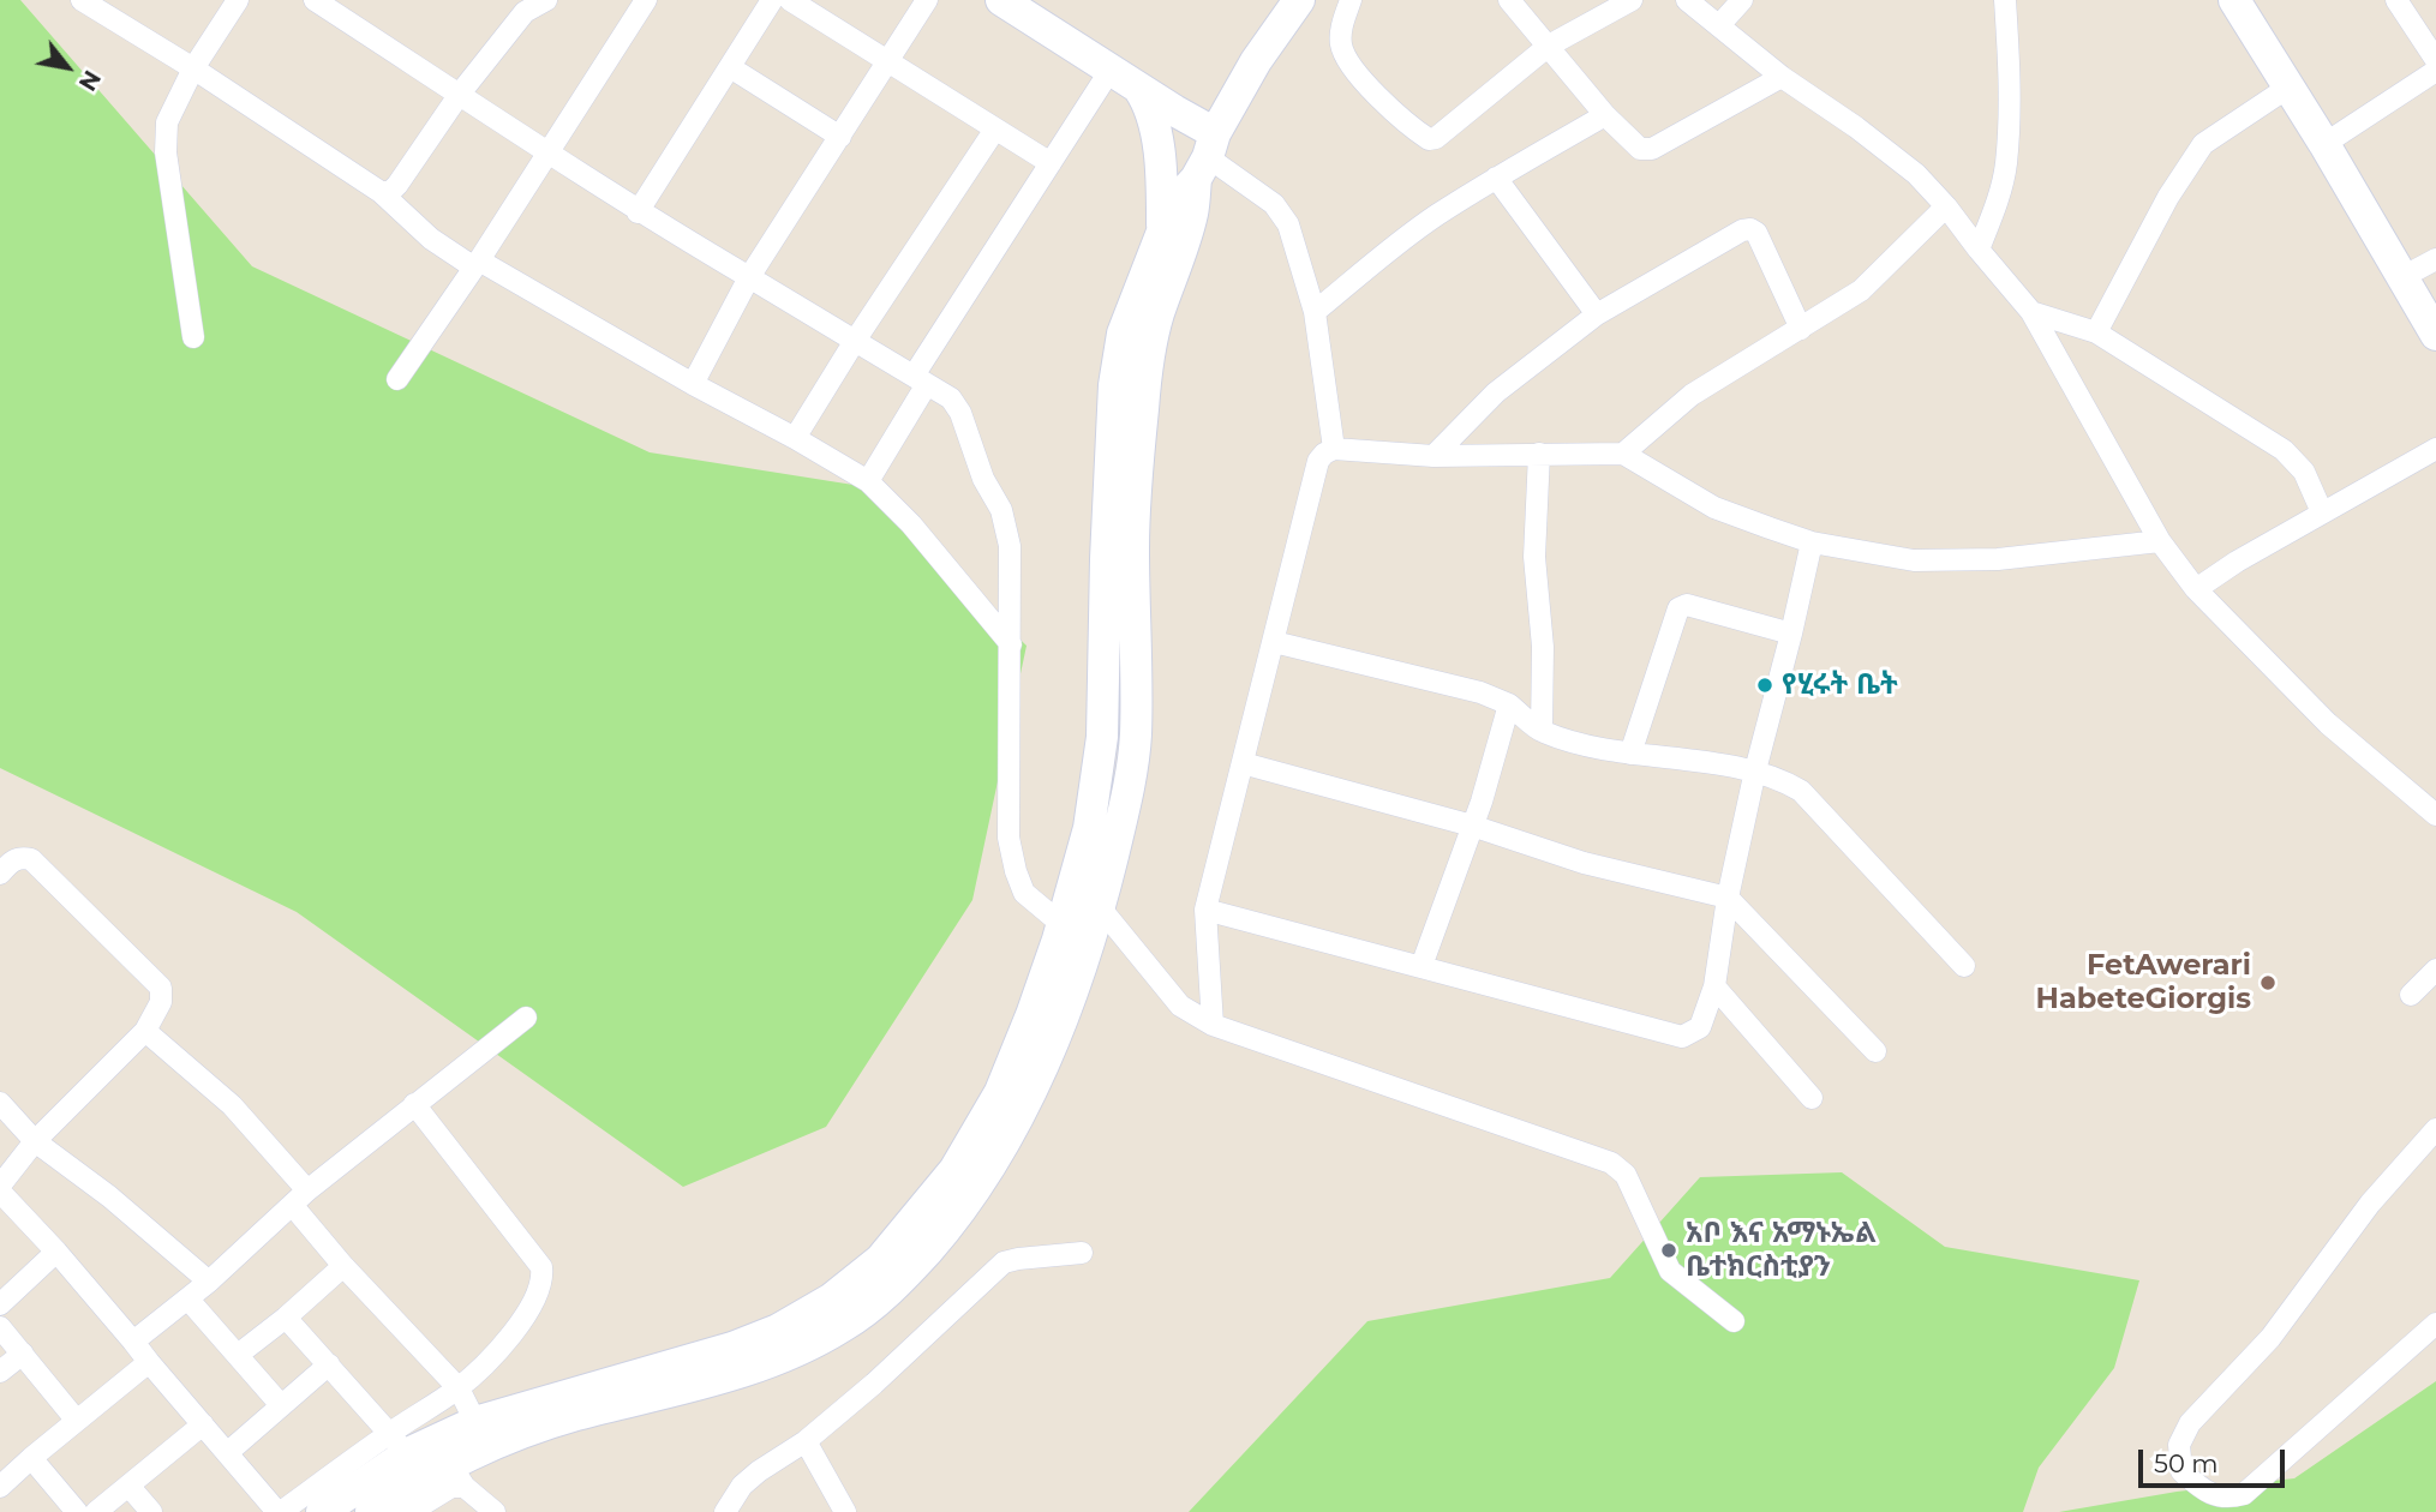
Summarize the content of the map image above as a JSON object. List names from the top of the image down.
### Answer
{
  "places": ["የሂሩት ቤት", "FetAwerari HabeteGiorgis", "አቦ እና አማኑኤል ቤተክርስቲያን"],
  "scale_bar": "50 m",
  "north": "bottom right"
}
